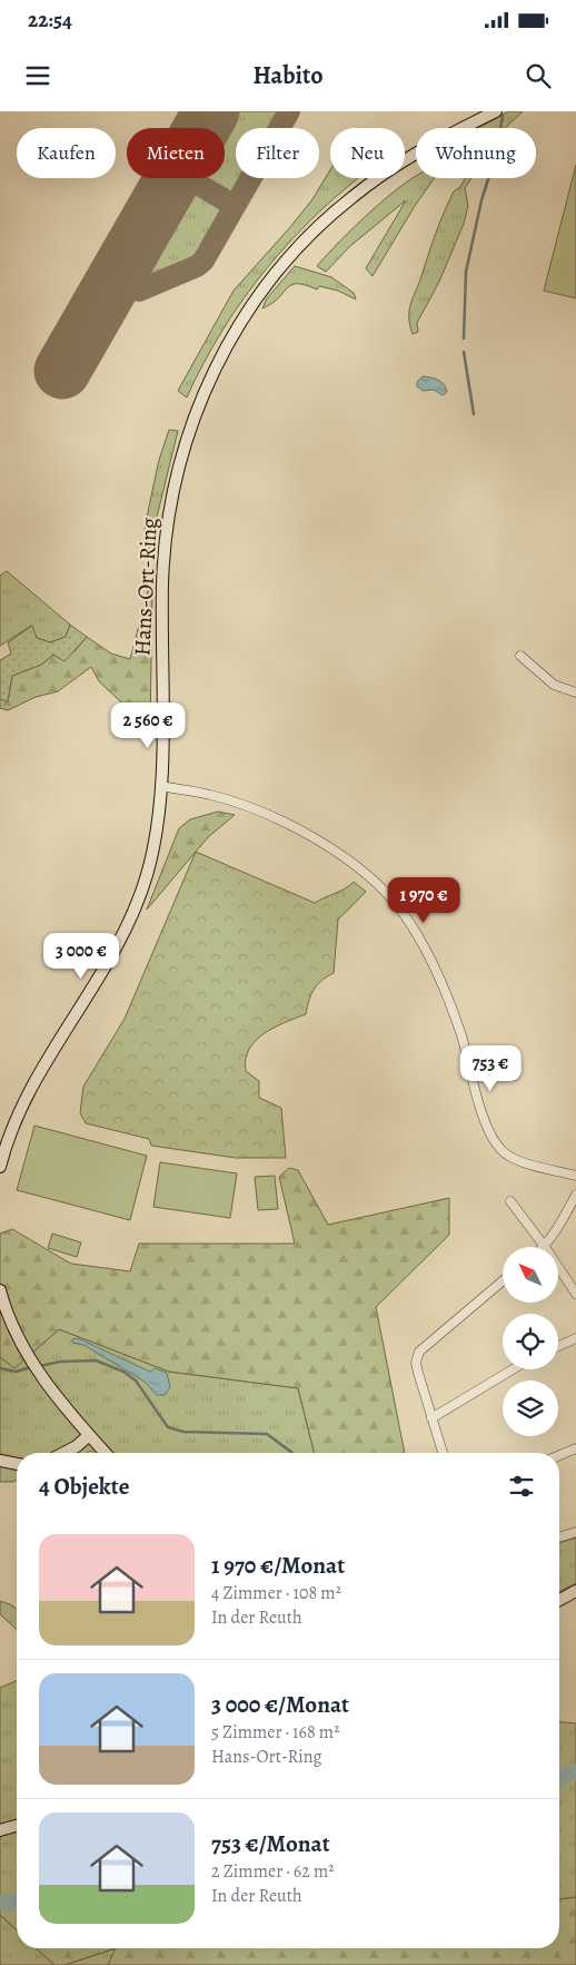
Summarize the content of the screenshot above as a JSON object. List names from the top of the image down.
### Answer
{
  "streets": {
    "main road": ["Hans-Ort-Ring"]
  },
  "north": "top left",
  "page": {
    "status": "22:54",
    "header": "Habito",
    "chip": [
      "Kaufen",
      "Mieten",
      "Filter",
      "Neu",
      "Wohnung"
    ],
    "price": [
      "2 560 €",
      "1 970 €",
      "3 000 €",
      "753 €"
    ],
    "heading": "4 Objekte",
    "list": [
      {
        "name": "1 970 €/Monat",
        "note": "4 Zimmer · 108 m² · In der Reuth"
      },
      {
        "name": "3 000 €/Monat",
        "note": "5 Zimmer · 168 m² · Hans-Ort-Ring"
      },
      {
        "name": "753 €/Monat",
        "note": "2 Zimmer · 62 m² · In der Reuth"
      }
    ]
  }
}
